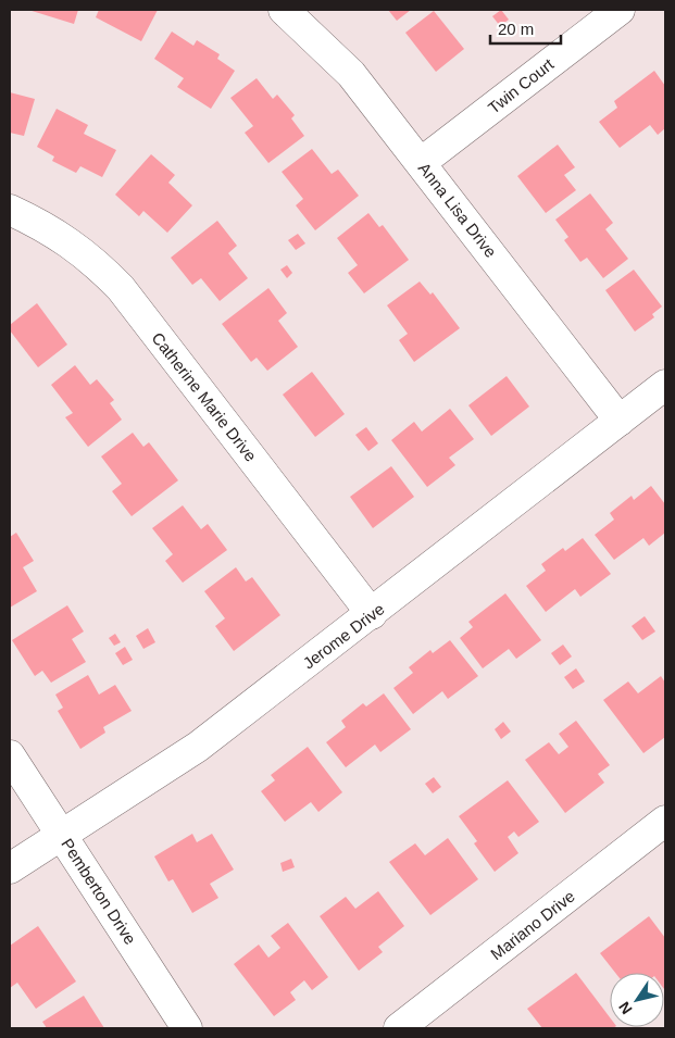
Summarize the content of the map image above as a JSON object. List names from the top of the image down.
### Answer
{
  "streets": {
    "street": [
      "Twin Court",
      "Anna Lisa Drive",
      "Catherine Marie Drive",
      "Jerome Drive",
      "Pemberton Drive",
      "Mariano Drive"
    ]
  },
  "crossings": [
    ["Twin Court", "Anna Lisa Drive"],
    ["Anna Lisa Drive", "Jerome Drive"],
    ["Catherine Marie Drive", "Jerome Drive"],
    ["Jerome Drive", "Pemberton Drive"]
  ],
  "scale_bar": "20 m",
  "north": "bottom left"
}
